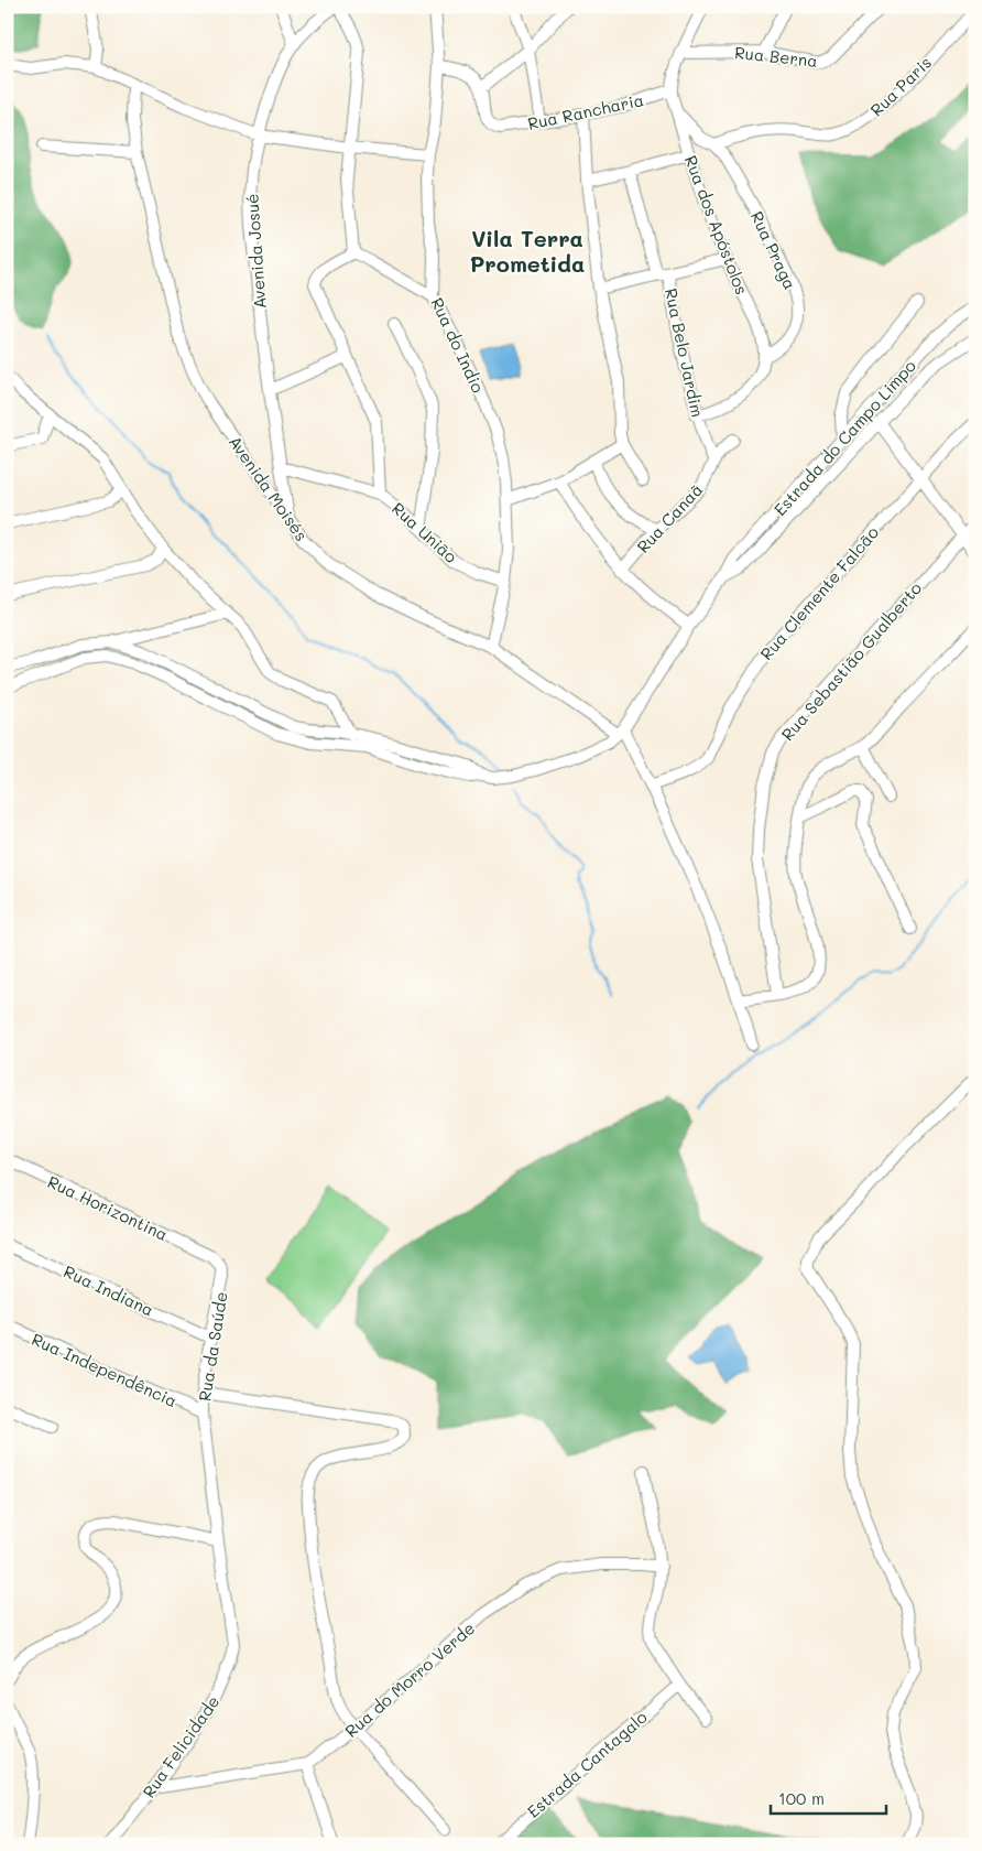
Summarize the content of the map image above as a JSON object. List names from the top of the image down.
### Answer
{
  "streets": {
    "street": [
      "Rua Berna",
      "Rua Paris",
      "Rua Rancharia",
      "Rua dos Apóstolos",
      "Rua Praga",
      "Avenida Josué",
      "Rua do Indio",
      "Rua Belo Jardim",
      "Estrada do Campo Limpo",
      "Avenida Moisés",
      "Rua Canaã",
      "Rua União",
      "Rua Clemente Falcão",
      "Rua Sebastião Gualberto",
      "Rua Horizontina",
      "Rua Indiana",
      "Rua da Saúde",
      "Rua Independência",
      "Rua do Morro Verde",
      "Rua Felicidade",
      "Estrada Cantagalo"
    ]
  },
  "crossings": [
    ["Rua Paris", "Rua Praga"],
    ["Rua Rancharia", "Rua dos Apóstolos"],
    ["Rua dos Apóstolos", "Rua Praga"],
    ["Avenida Josué", "Avenida Moisés"],
    ["Avenida Josué", "Rua União"],
    ["Rua do Indio", "Avenida Moisés"],
    ["Rua do Indio", "Rua União"],
    ["Rua Belo Jardim", "Rua Canaã"],
    ["Estrada do Campo Limpo", "Avenida Moisés"],
    ["Rua Horizontina", "Rua da Saúde"],
    ["Rua Indiana", "Rua da Saúde"],
    ["Rua da Saúde", "Rua Independência"],
    ["Rua da Saúde", "Rua Felicidade"],
    ["Rua do Morro Verde", "Rua Felicidade"]
  ],
  "districts": ["Vila Terra Prometida"],
  "scale_bar": "100 m"
}
